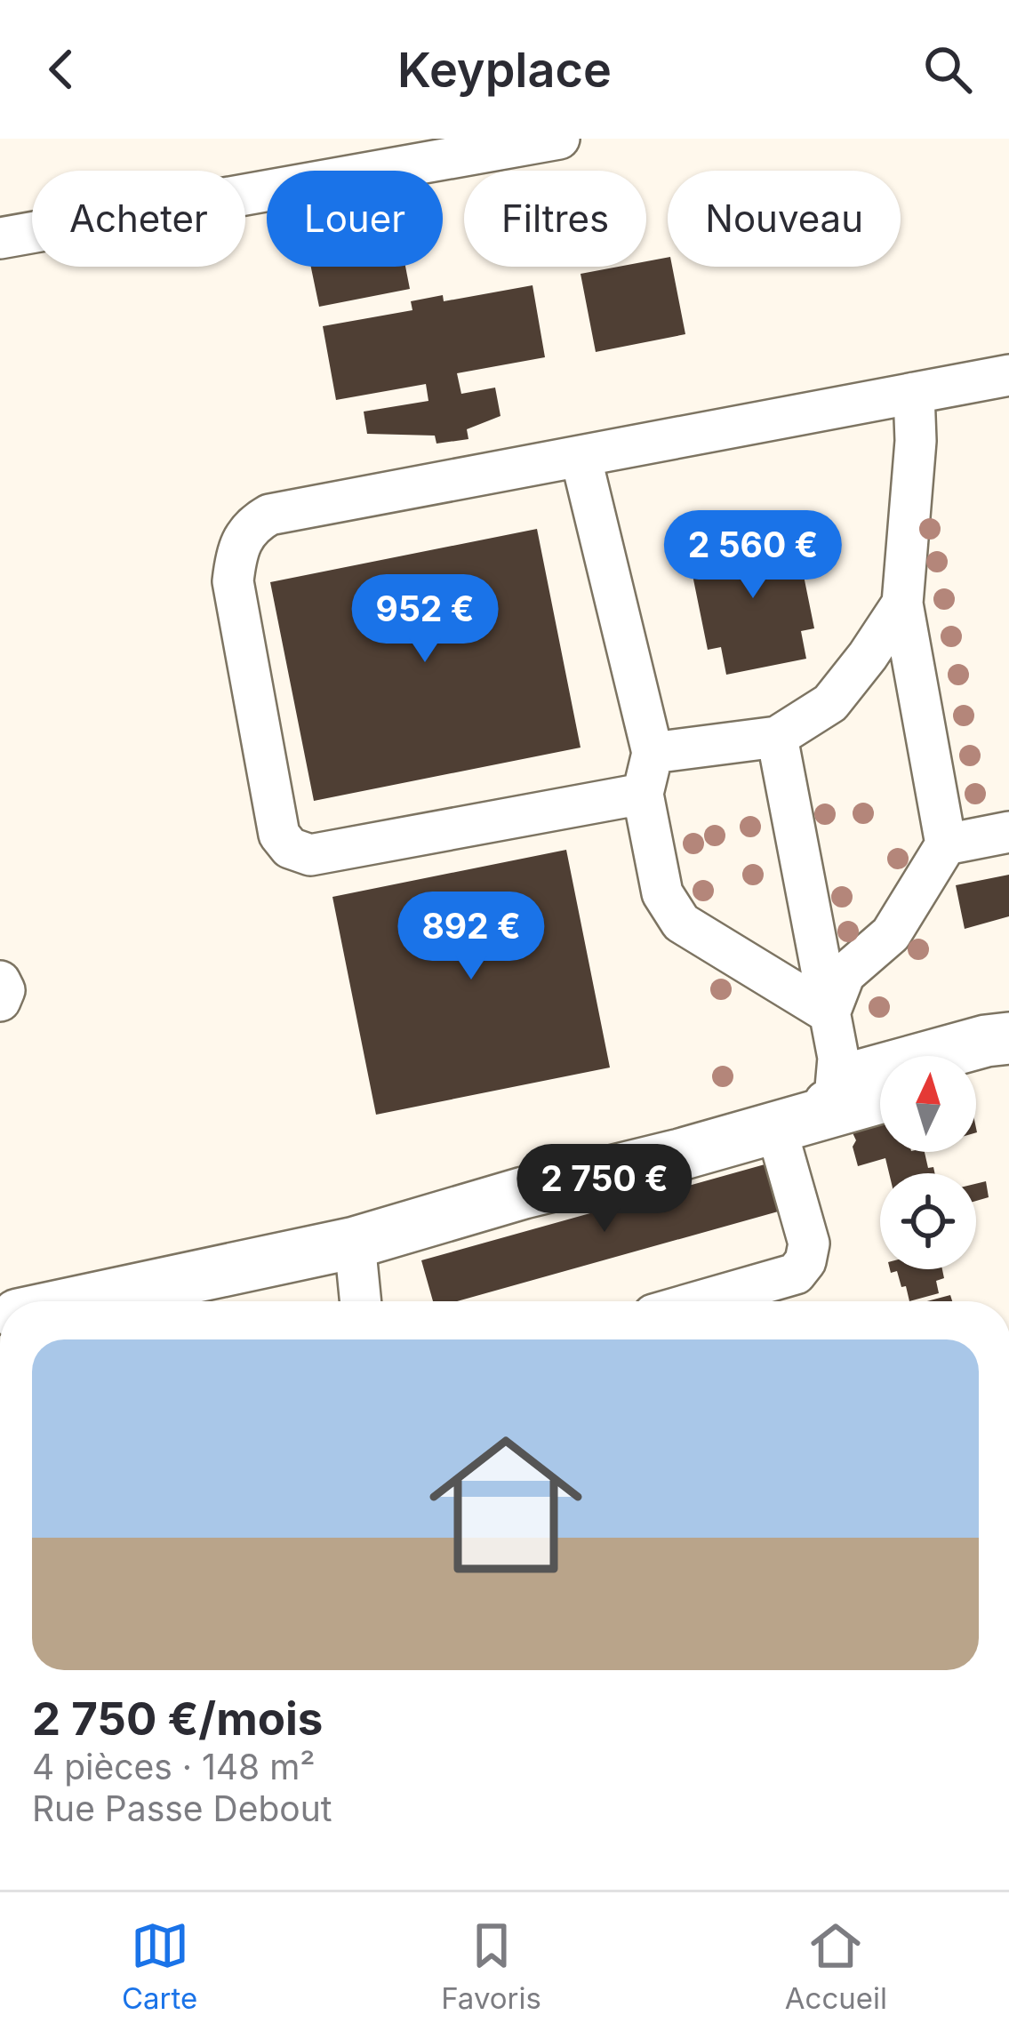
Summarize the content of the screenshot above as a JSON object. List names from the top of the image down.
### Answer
{
  "north": "top",
  "page": {
    "header": "Keyplace",
    "chip": [
      "Acheter",
      "Louer",
      "Filtres",
      "Nouveau"
    ],
    "price": [
      "2 560 €",
      "952 €",
      "892 €",
      "2 750 €"
    ],
    "list": [
      {
        "name": "2 750 €/mois",
        "note": "4 pièces · 148 m² · Rue Passe Debout"
      }
    ],
    "tabs": ["Carte", "Favoris", "Accueil"]
  }
}
